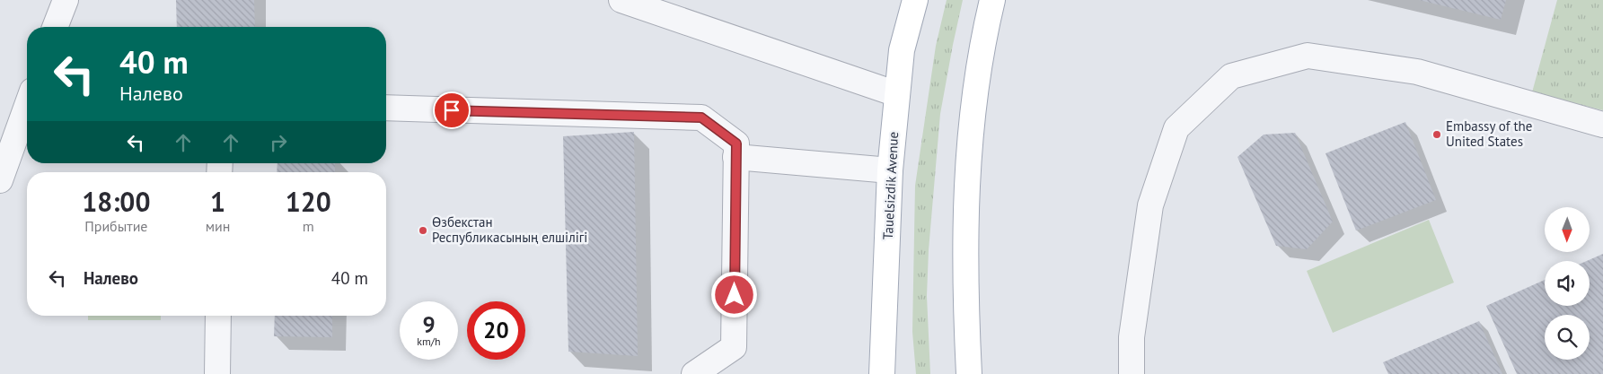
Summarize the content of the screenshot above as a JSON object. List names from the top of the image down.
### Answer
{
  "streets": {
    "main road": ["Tauelsizdik Avenue"]
  },
  "places": ["Embassy of the United States", "Өзбекстан Республикасының елшілігі"],
  "north": "bottom",
  "page": {
    "turn": ["40 m", "Налево"],
    "eta": [
      "18:00",
      "Прибытие",
      "1",
      "мин",
      "120",
      "m"
    ],
    "list": [
      {
        "name": "Налево",
        "value": "40 m"
      }
    ],
    "speed": "9 km/h",
    "limit": "20"
  }
}
